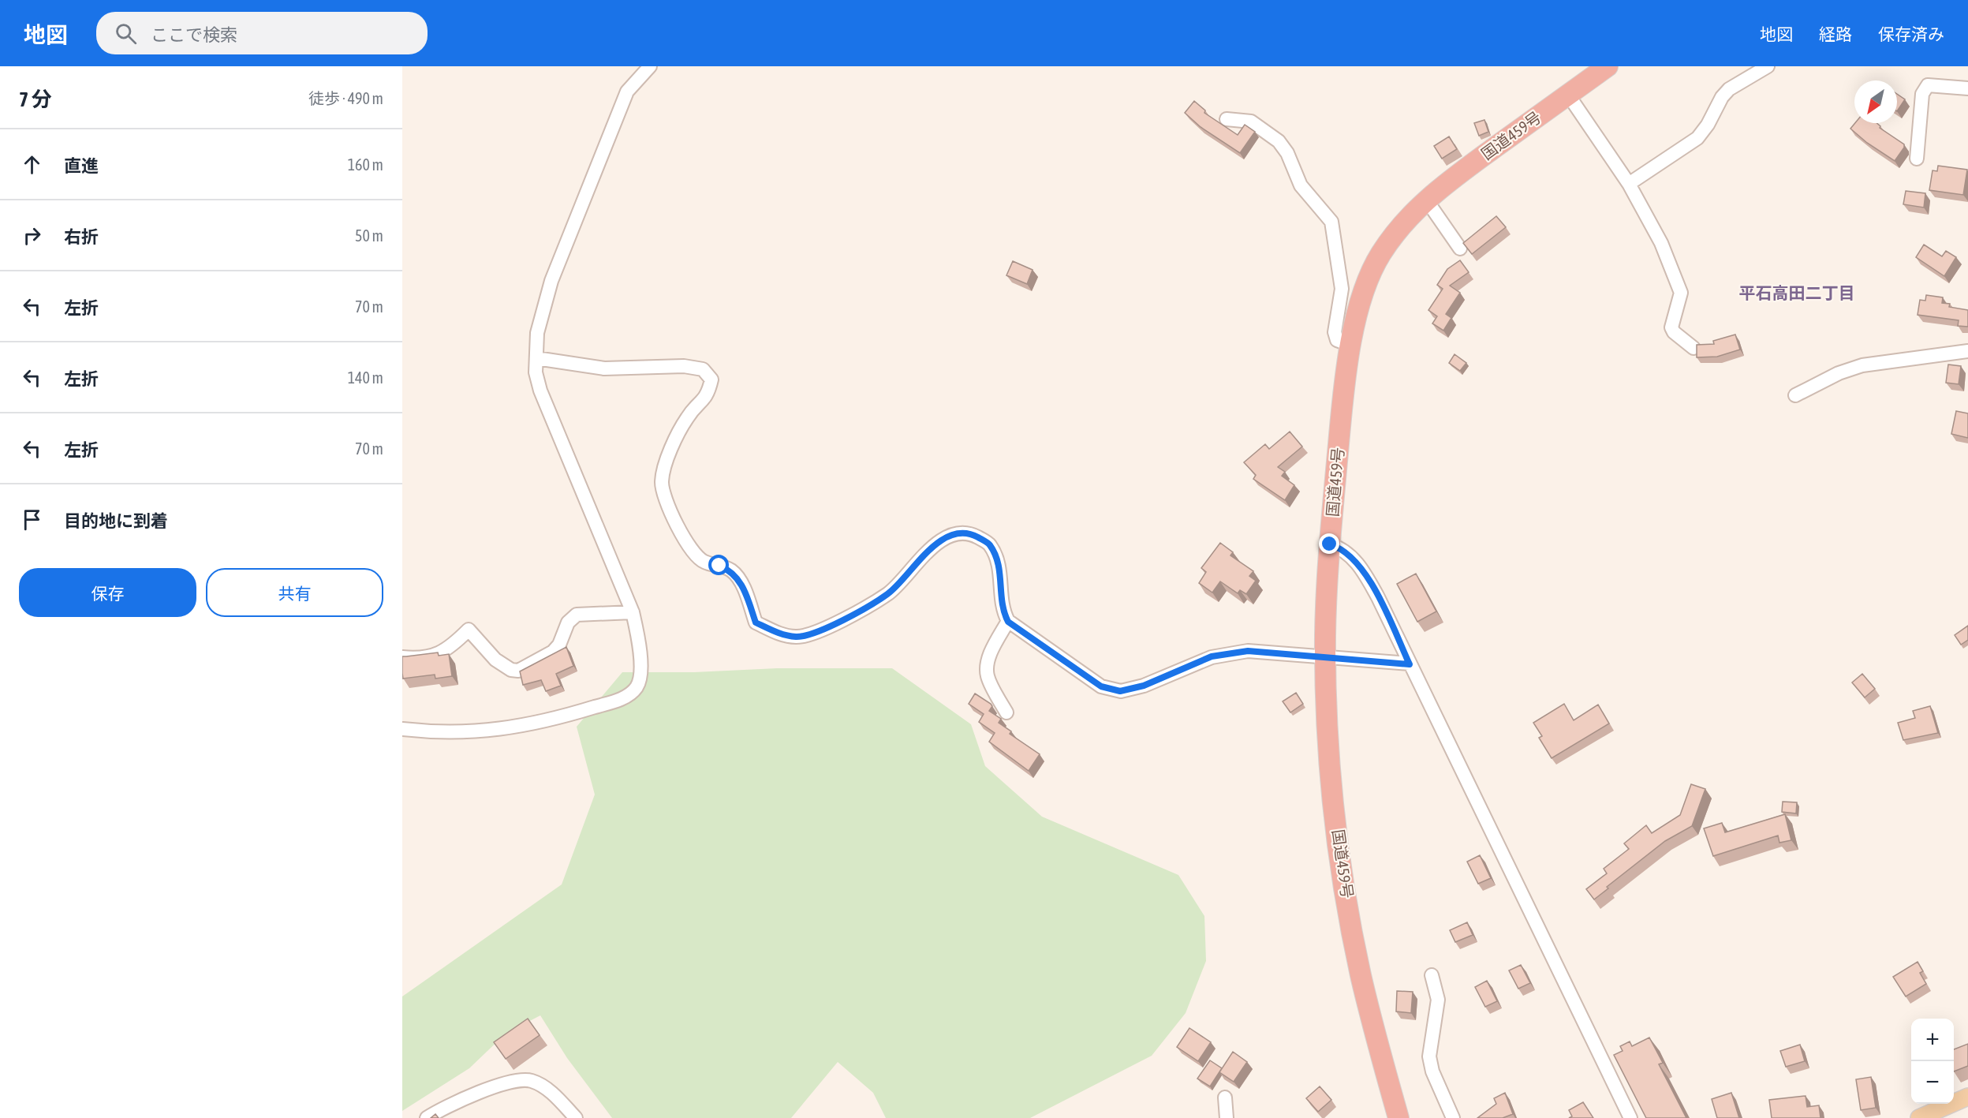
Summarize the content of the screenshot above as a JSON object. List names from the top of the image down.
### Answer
{
  "streets": {
    "highway": ["国道459号"]
  },
  "districts": ["平石高田二丁目"],
  "north": "bottom left",
  "page": {
    "header": "地図",
    "search": "ここで検索",
    "nav": ["地図", "経路", "保存済み"],
    "heading": ["7 分", "徒歩 · 490 m"],
    "list": [
      ["直進", "160 m"],
      ["右折", "50 m"],
      ["左折", "70 m"],
      ["左折", "140 m"],
      ["左折", "70 m"],
      "目的地に到着"
    ],
    "buttons": ["保存", "共有"],
    "map_buttons": ["+", "−"]
  }
}
